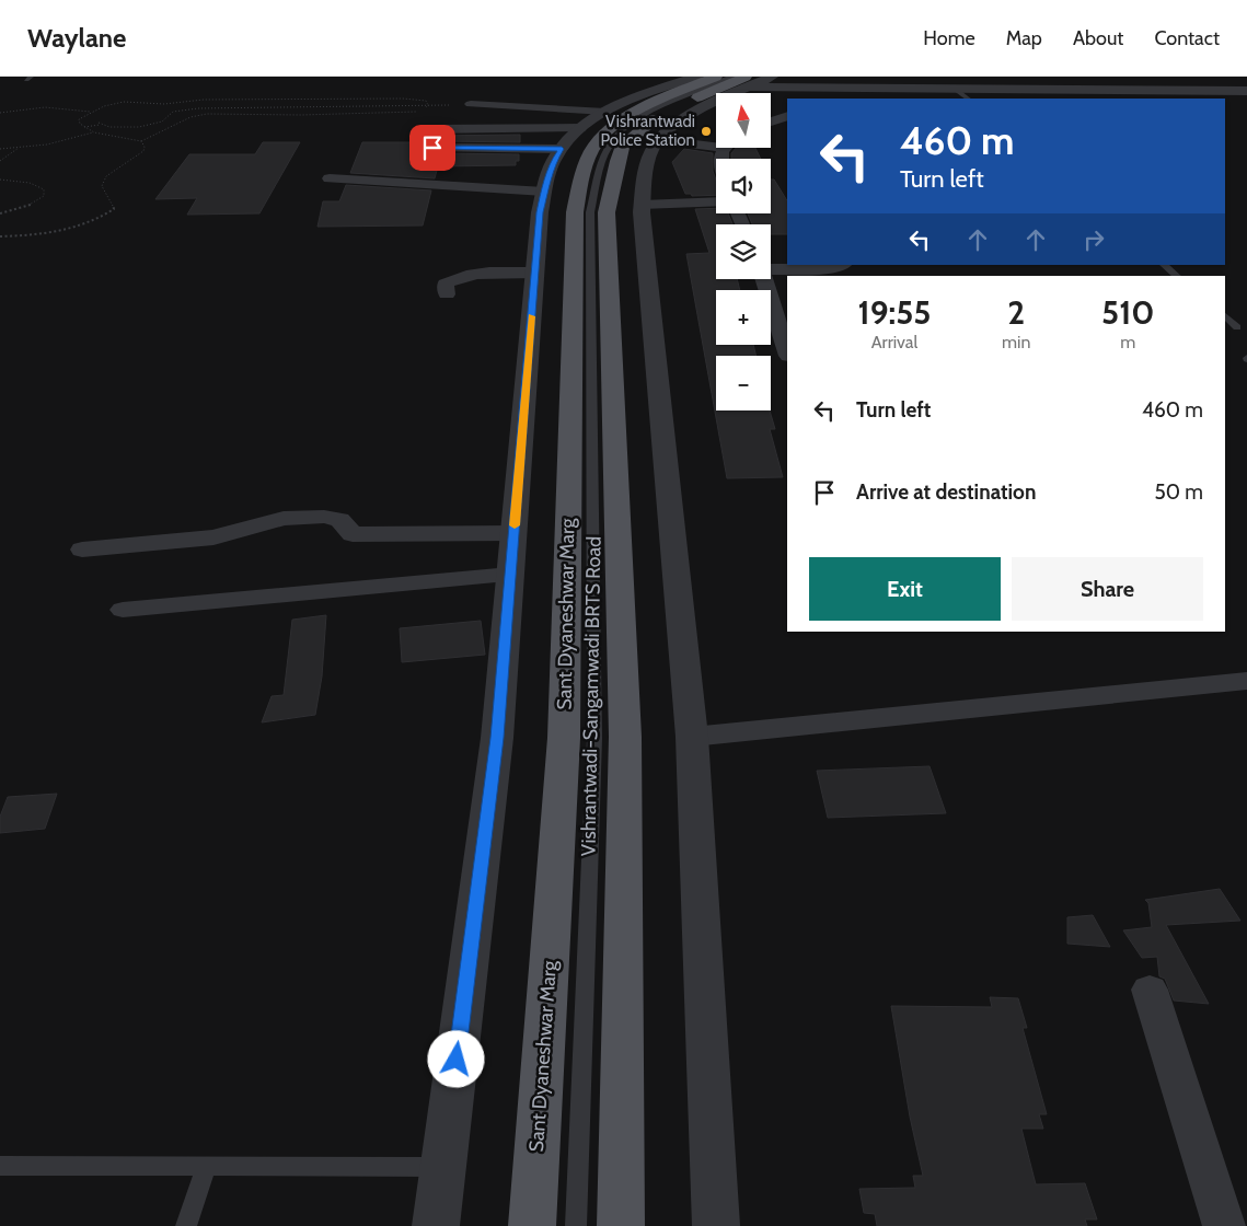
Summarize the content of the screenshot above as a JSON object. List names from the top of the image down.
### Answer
{
  "streets": {
    "main road": ["Sant Dyaneshwar Marg"],
    "lane": ["Vishrantwadi-Sangamwadi BRTS Road"]
  },
  "crossings": [
    ["Sant Dyaneshwar Marg", "Vishrantwadi-Sangamwadi BRTS Road"]
  ],
  "places": ["Vishrantwadi Police Station"],
  "north": "top",
  "page": {
    "header": "Waylane",
    "nav": [
      "Home",
      "Map",
      "About",
      "Contact"
    ],
    "map_buttons": ["+", "−"],
    "turn": ["460 m", "Turn left"],
    "eta": [
      "19:55",
      "Arrival",
      "2",
      "min",
      "510",
      "m"
    ],
    "list": [
      {
        "name": "Turn left",
        "value": "460 m"
      },
      {
        "name": "Arrive at destination",
        "value": "50 m"
      }
    ],
    "buttons": ["Exit", "Share"]
  }
}
